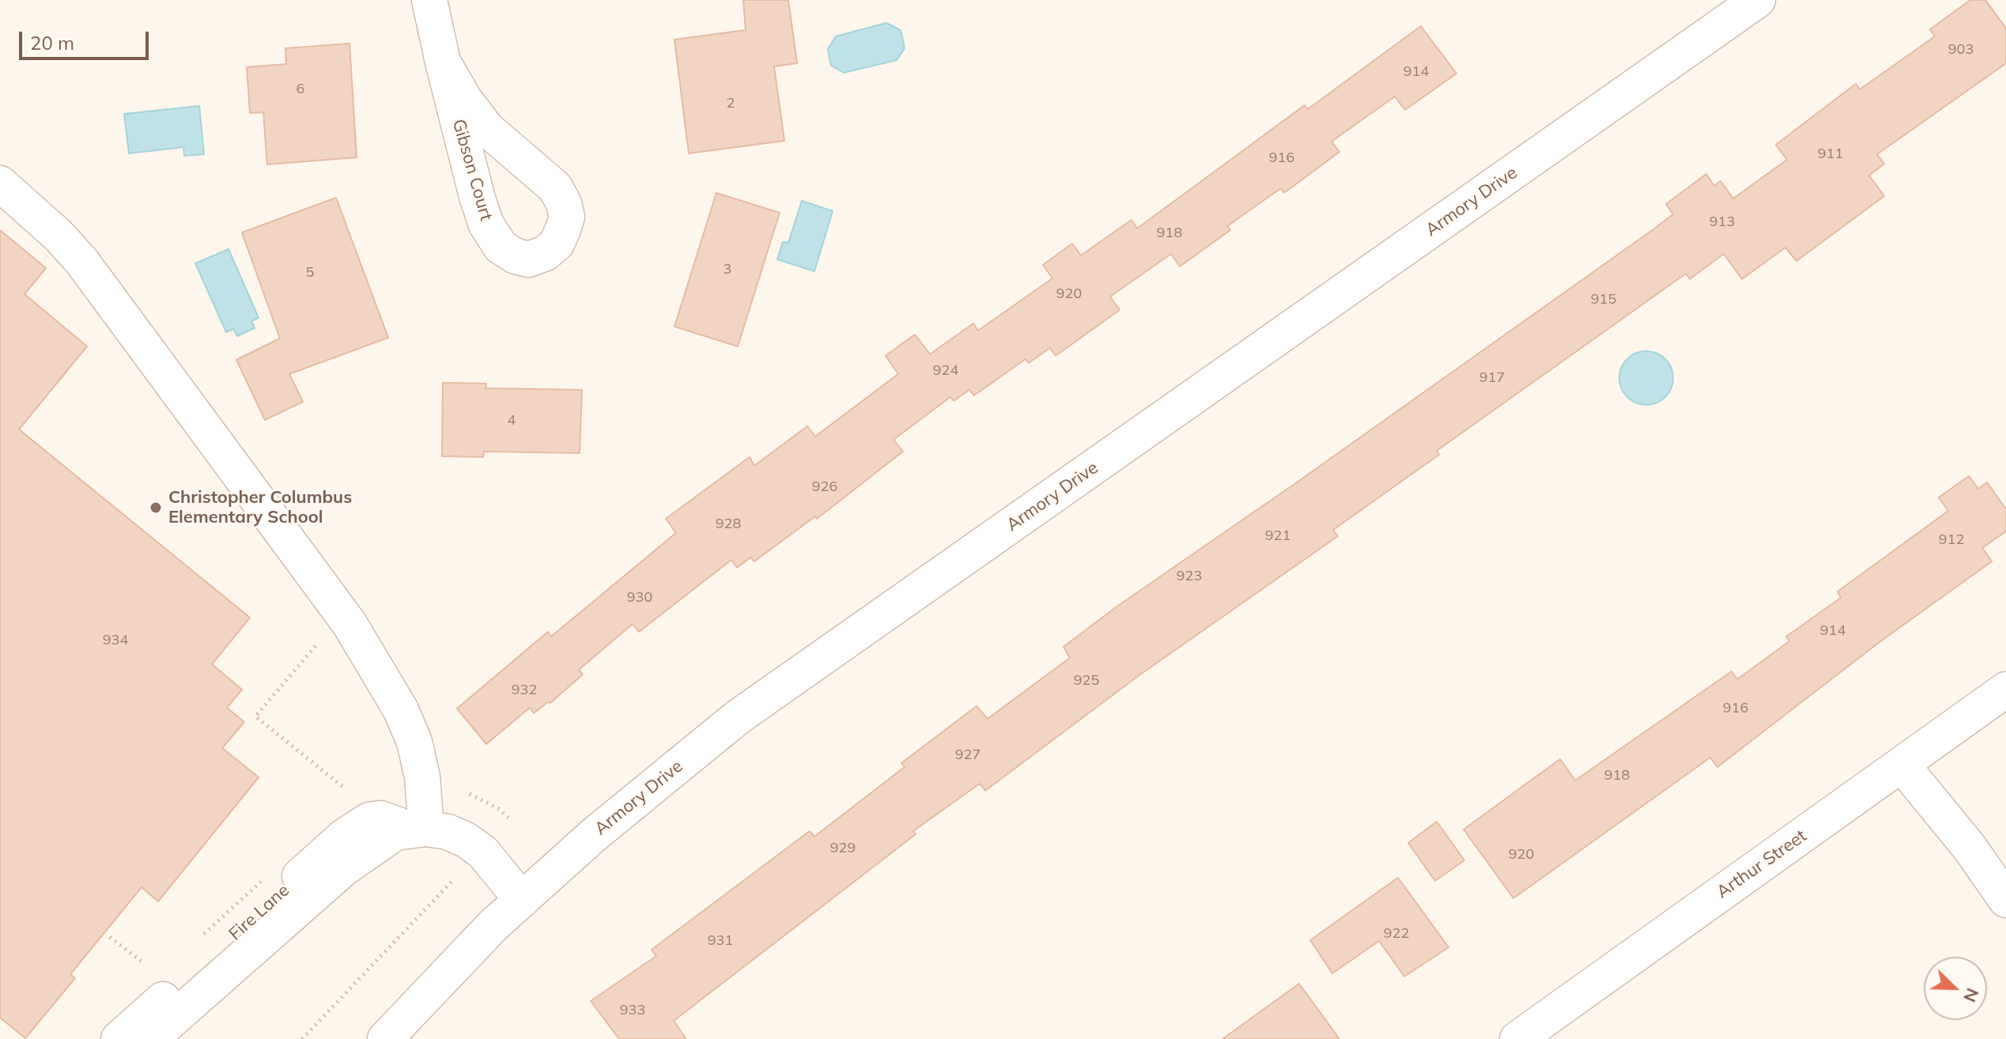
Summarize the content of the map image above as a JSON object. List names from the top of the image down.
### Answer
{
  "streets": {
    "street": [
      "Gibson Court",
      "Armory Drive",
      "Arthur Street",
      "Fire Lane"
    ]
  },
  "crossings": [
    ["Armory Drive", "Fire Lane"]
  ],
  "places": ["Christopher Columbus Elementary School"],
  "house_numbers": [
    "903",
    "914",
    "6",
    "2",
    "911",
    "916",
    "913",
    "918",
    "3",
    "5",
    "920",
    "915",
    "924",
    "917",
    "4",
    "926",
    "928",
    "921",
    "912",
    "923",
    "930",
    "914",
    "934",
    "925",
    "932",
    "916",
    "927",
    "918",
    "929",
    "920",
    "922",
    "931",
    "933"
  ],
  "scale_bar": "20 m",
  "north": "bottom right"
}
